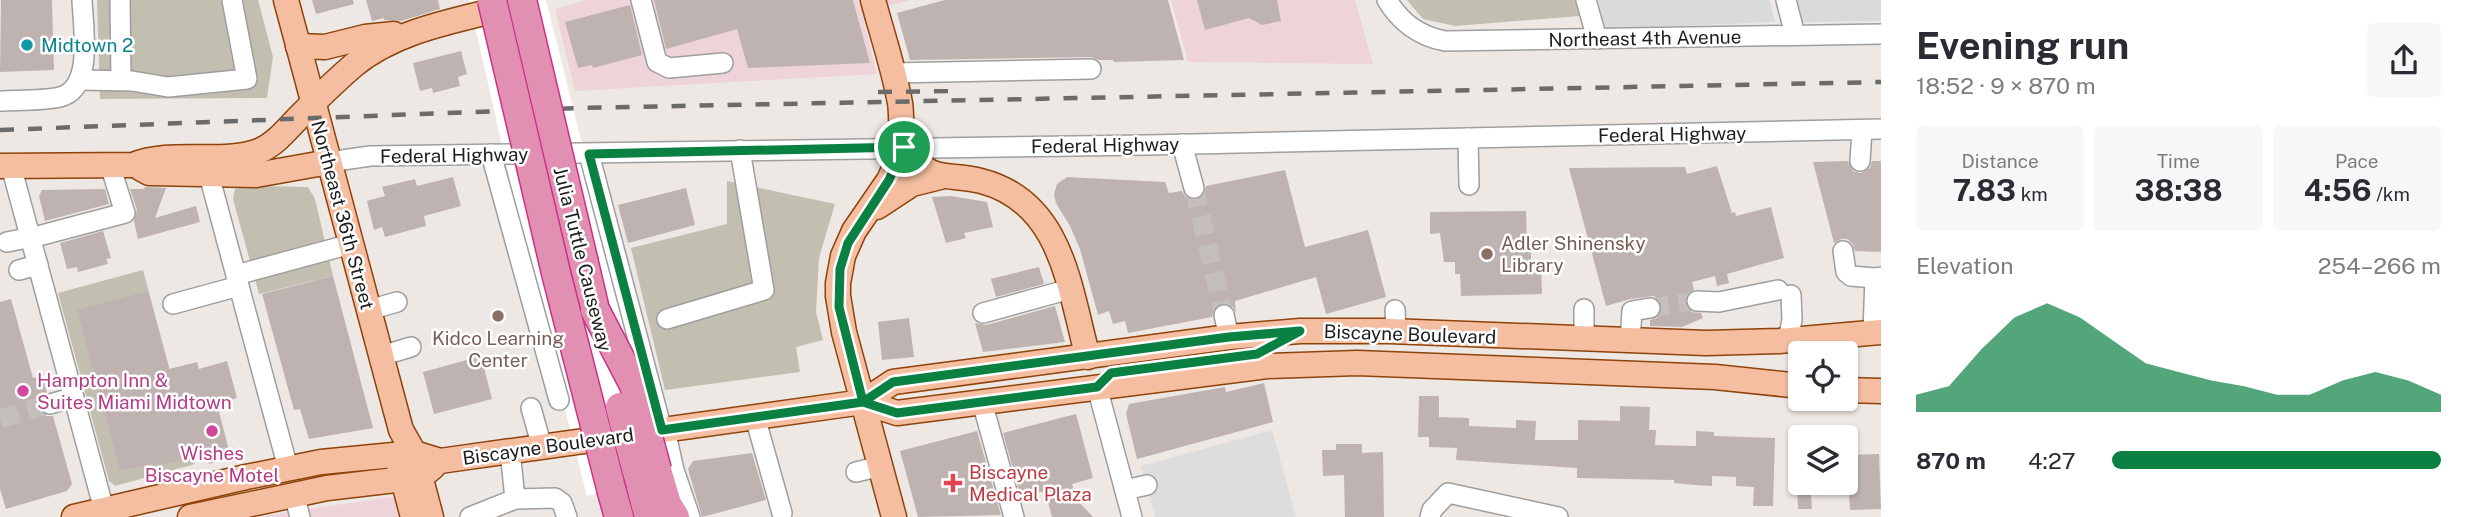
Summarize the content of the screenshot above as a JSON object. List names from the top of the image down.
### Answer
{
  "streets": {
    "highway": ["Julia Tuttle Causeway"],
    "main road": ["Northeast 36th Street", "Biscayne Boulevard"],
    "street": ["Northeast 4th Avenue", "Federal Highway"]
  },
  "crossings": [
    ["Federal Highway", "Northeast 36th Street"],
    ["Northeast 36th Street", "Biscayne Boulevard"]
  ],
  "places": {
    "other": [
      "Midtown 2",
      "Adler Shinensky Library",
      "Kidco Learning Center",
      "Hampton Inn & Suites Miami Midtown",
      "Wishes Biscayne Motel"
    ],
    "health": ["Biscayne Medical Plaza"]
  },
  "page": {
    "heading": ["Evening run", "18:52 · 9 × 870 m"],
    "stats": [
      ["Distance", "7.83 km"],
      ["Time", "38:38"],
      ["Pace", "4:56 /km"]
    ],
    "chart": ["Elevation", "254–266 m"],
    "list": [
      {
        "name": "870 m",
        "note": "4:27"
      }
    ]
  }
}
